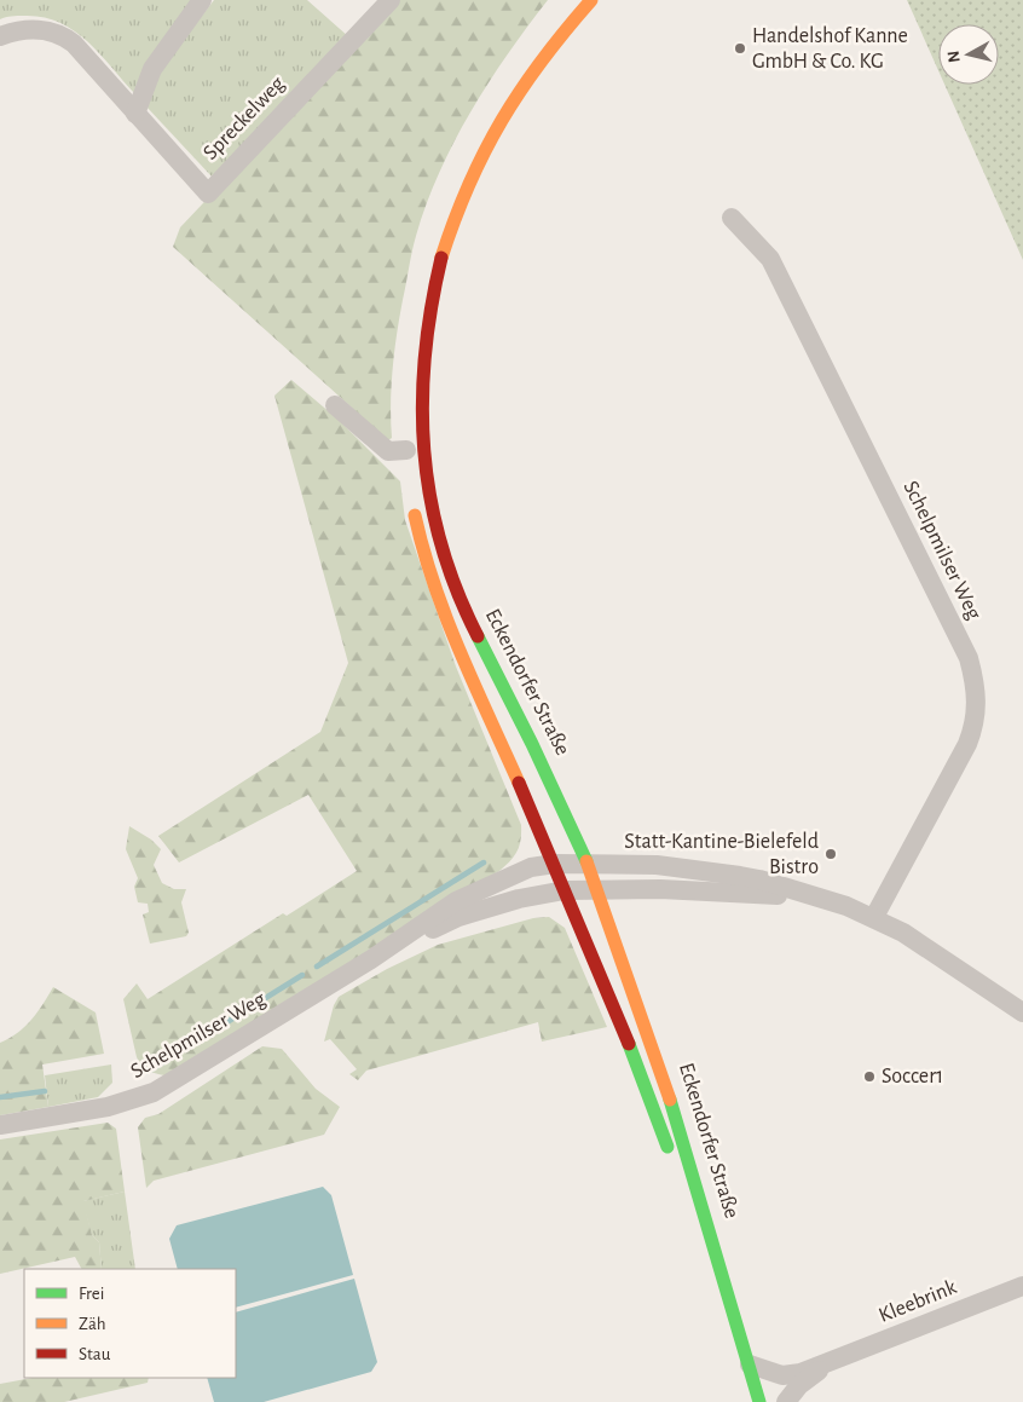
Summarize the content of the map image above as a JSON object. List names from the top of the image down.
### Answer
{
  "streets": {
    "main road": ["Eckendorfer Straße"],
    "street": ["Spreckelweg", "Schelpmilser Weg", "Kleebrink"]
  },
  "crossings": [
    ["Schelpmilser Weg", "Eckendorfer Straße"],
    ["Eckendorfer Straße", "Kleebrink"]
  ],
  "places": ["Handelshof Kanne GmbH & Co. KG", "Statt-Kantine-Bielefeld Bistro", "Soccer1"],
  "legend": ["Frei", "Zäh", "Stau"],
  "north": "left"
}
